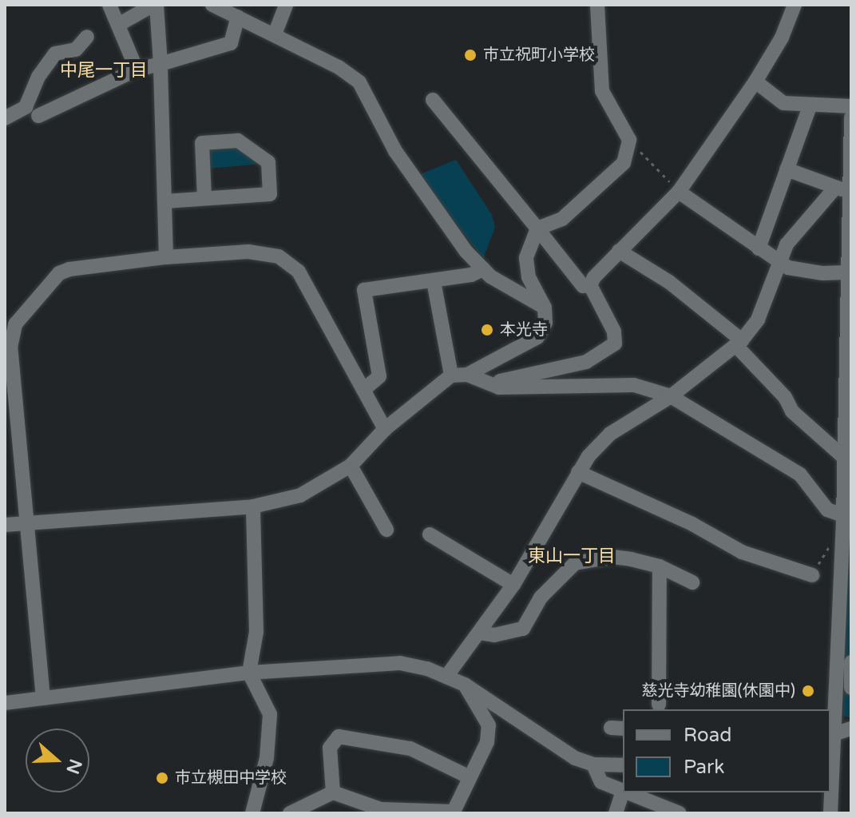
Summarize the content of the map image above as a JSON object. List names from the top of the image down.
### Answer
{
  "districts": ["中尾一丁目", "東山一丁目"],
  "places": [
    "市立祝町小学校",
    "本光寺",
    "慈光寺幼稚園(休園中)",
    "市立槻田中学校"
  ],
  "legend": ["Road", "Park"],
  "north": "right"
}
